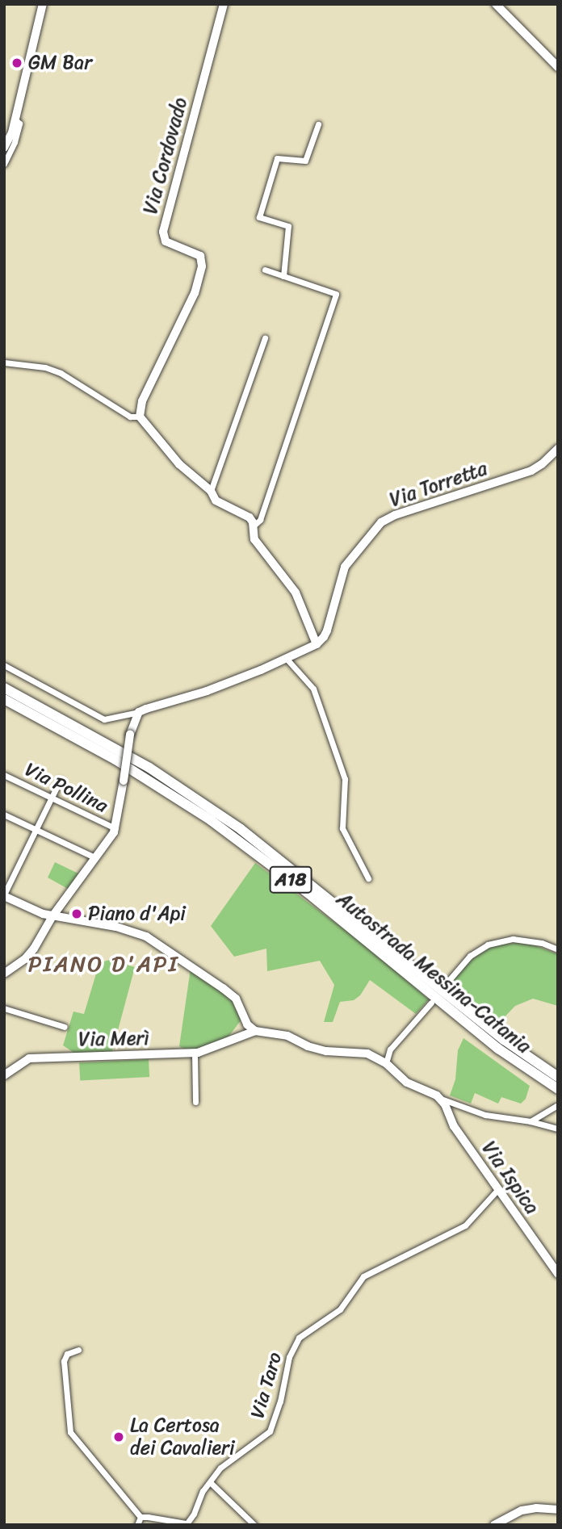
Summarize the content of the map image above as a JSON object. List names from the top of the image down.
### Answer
{
  "streets": {
    "highway": ["A18", "Autostrada Messina-Catania"],
    "street": [
      "Via Cordovado",
      "Via Torretta",
      "Via Pollina",
      "Via Merì",
      "Via Ispica",
      "Via Taro"
    ]
  },
  "crossings": [
    ["Via Ispica", "Via Taro"]
  ],
  "districts": ["PIANO D'API"],
  "places": ["GM Bar", "Piano d'Api", "La Certosa dei Cavalieri"]
}
